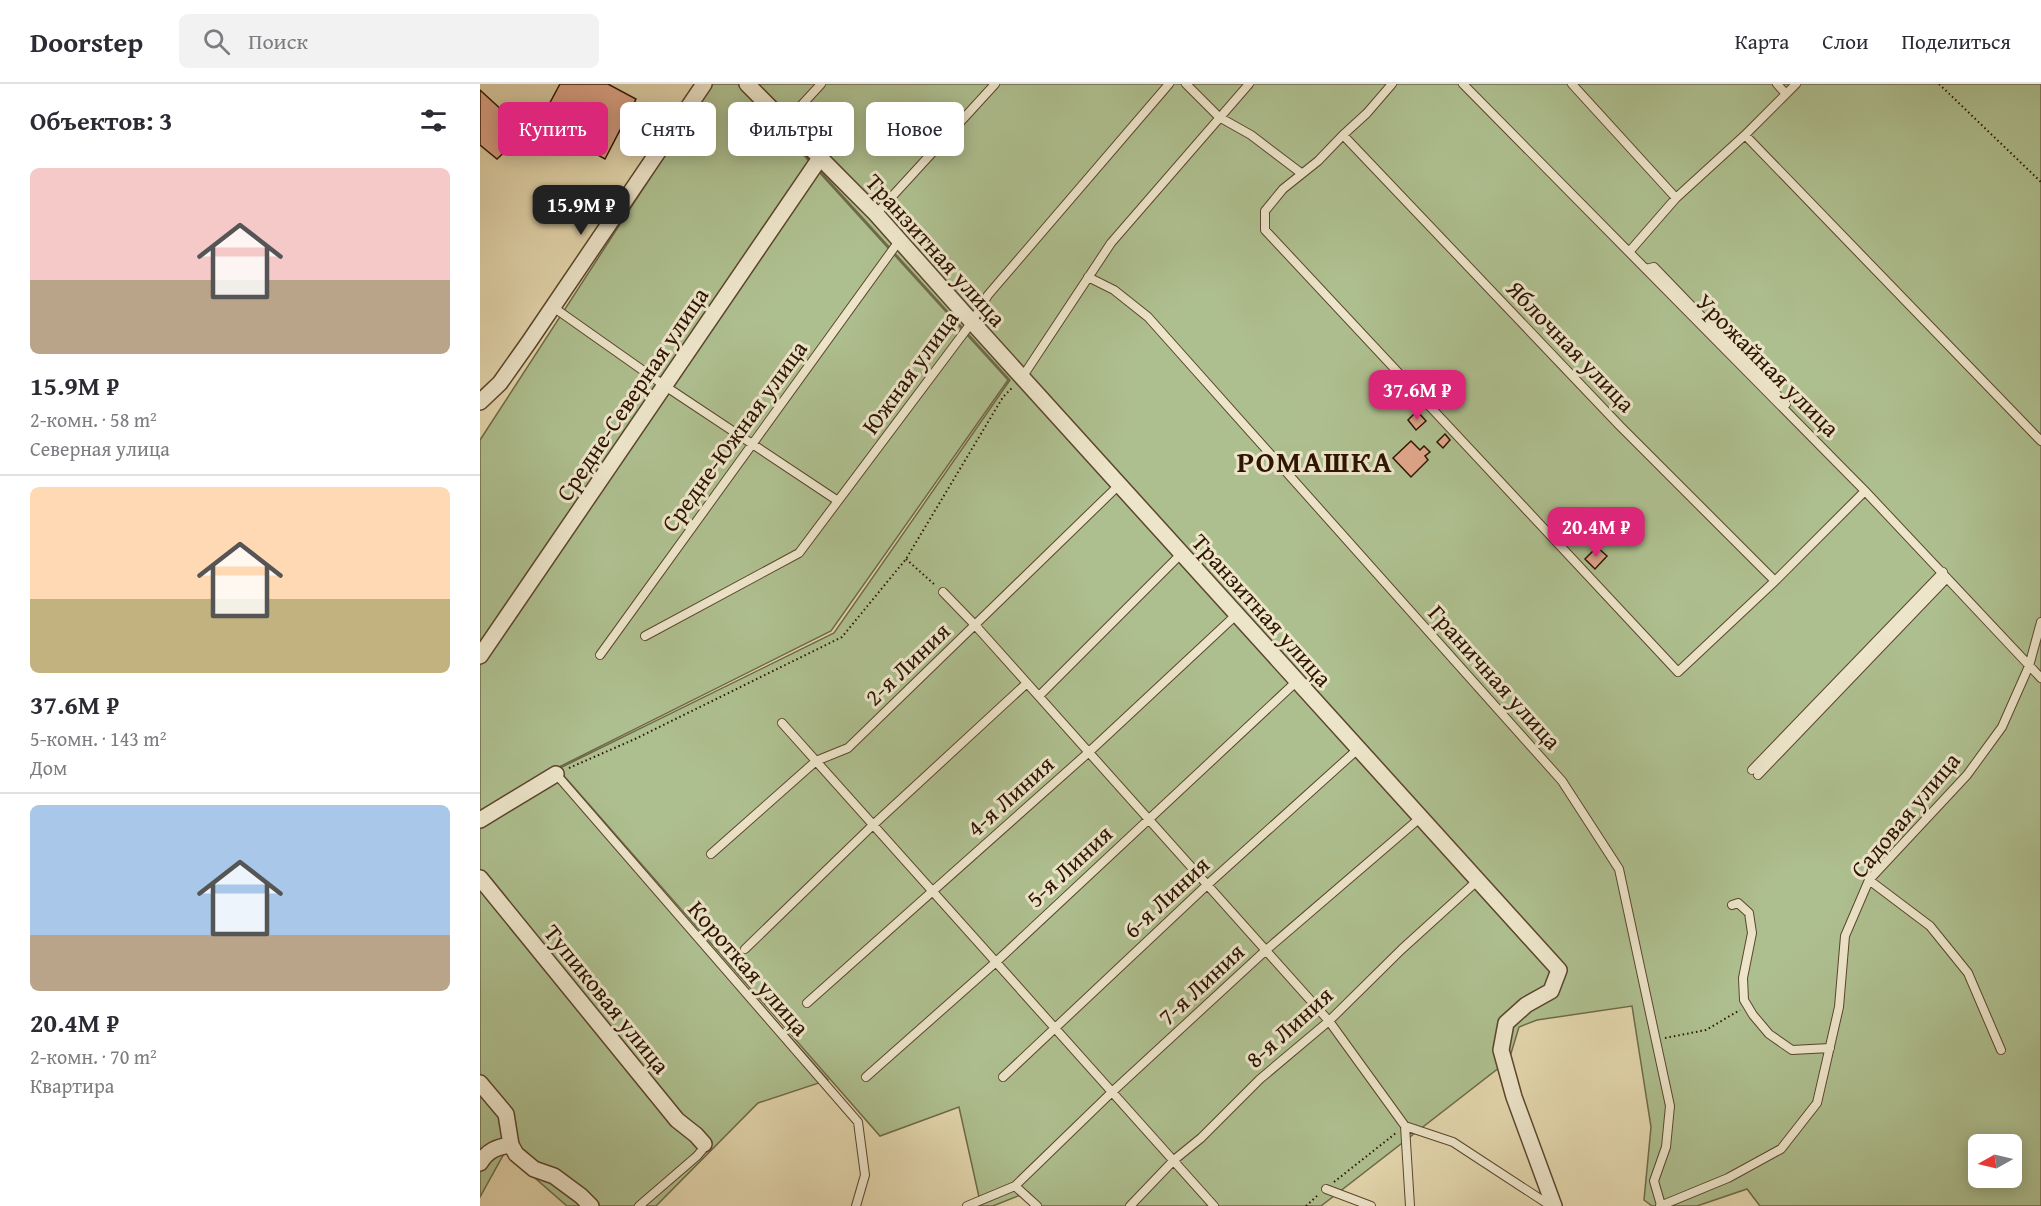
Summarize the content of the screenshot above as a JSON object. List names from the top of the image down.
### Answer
{
  "streets": {
    "street": ["Транзитная улица", "Средне-Северная улица", "Тупиковая улица"],
    "lane": [
      "Яблочная улица",
      "Урожайная улица",
      "Южная улица",
      "Средне-Южная улица",
      "2-я Линия",
      "Граничная улица",
      "4-я Линия",
      "Садовая улица",
      "5-я Линия",
      "6-я Линия",
      "Короткая улица",
      "7-я Линия",
      "8-я Линия"
    ]
  },
  "crossings": [
    ["Транзитная улица", "Южная улица"],
    ["Транзитная улица", "Средне-Северная улица"],
    ["Транзитная улица", "Средне-Южная улица"],
    ["Транзитная улица", "2-я Линия"],
    ["Транзитная улица", "4-я Линия"],
    ["Транзитная улица", "5-я Линия"],
    ["Транзитная улица", "6-я Линия"],
    ["Транзитная улица", "7-я Линия"],
    ["Транзитная улица", "8-я Линия"],
    ["Урожайная улица", "Садовая улица"],
    ["Граничная улица", "Садовая улица"]
  ],
  "districts": ["РОМАШКА"],
  "north": "left",
  "page": {
    "header": "Doorstep",
    "search": "Поиск",
    "nav": ["Карта", "Слои", "Поделиться"],
    "heading": "Объектов: 3",
    "chip": [
      "Купить",
      "Снять",
      "Фильтры",
      "Новое"
    ],
    "list": [
      {
        "name": "15.9M ₽",
        "note": "2-комн. · 58 m² · Северная улица"
      },
      {
        "name": "37.6M ₽",
        "note": "5-комн. · 143 m² · Дом"
      },
      {
        "name": "20.4M ₽",
        "note": "2-комн. · 70 m² · Квартира"
      }
    ],
    "price": ["15.9M ₽", "37.6M ₽", "20.4M ₽"]
  }
}
